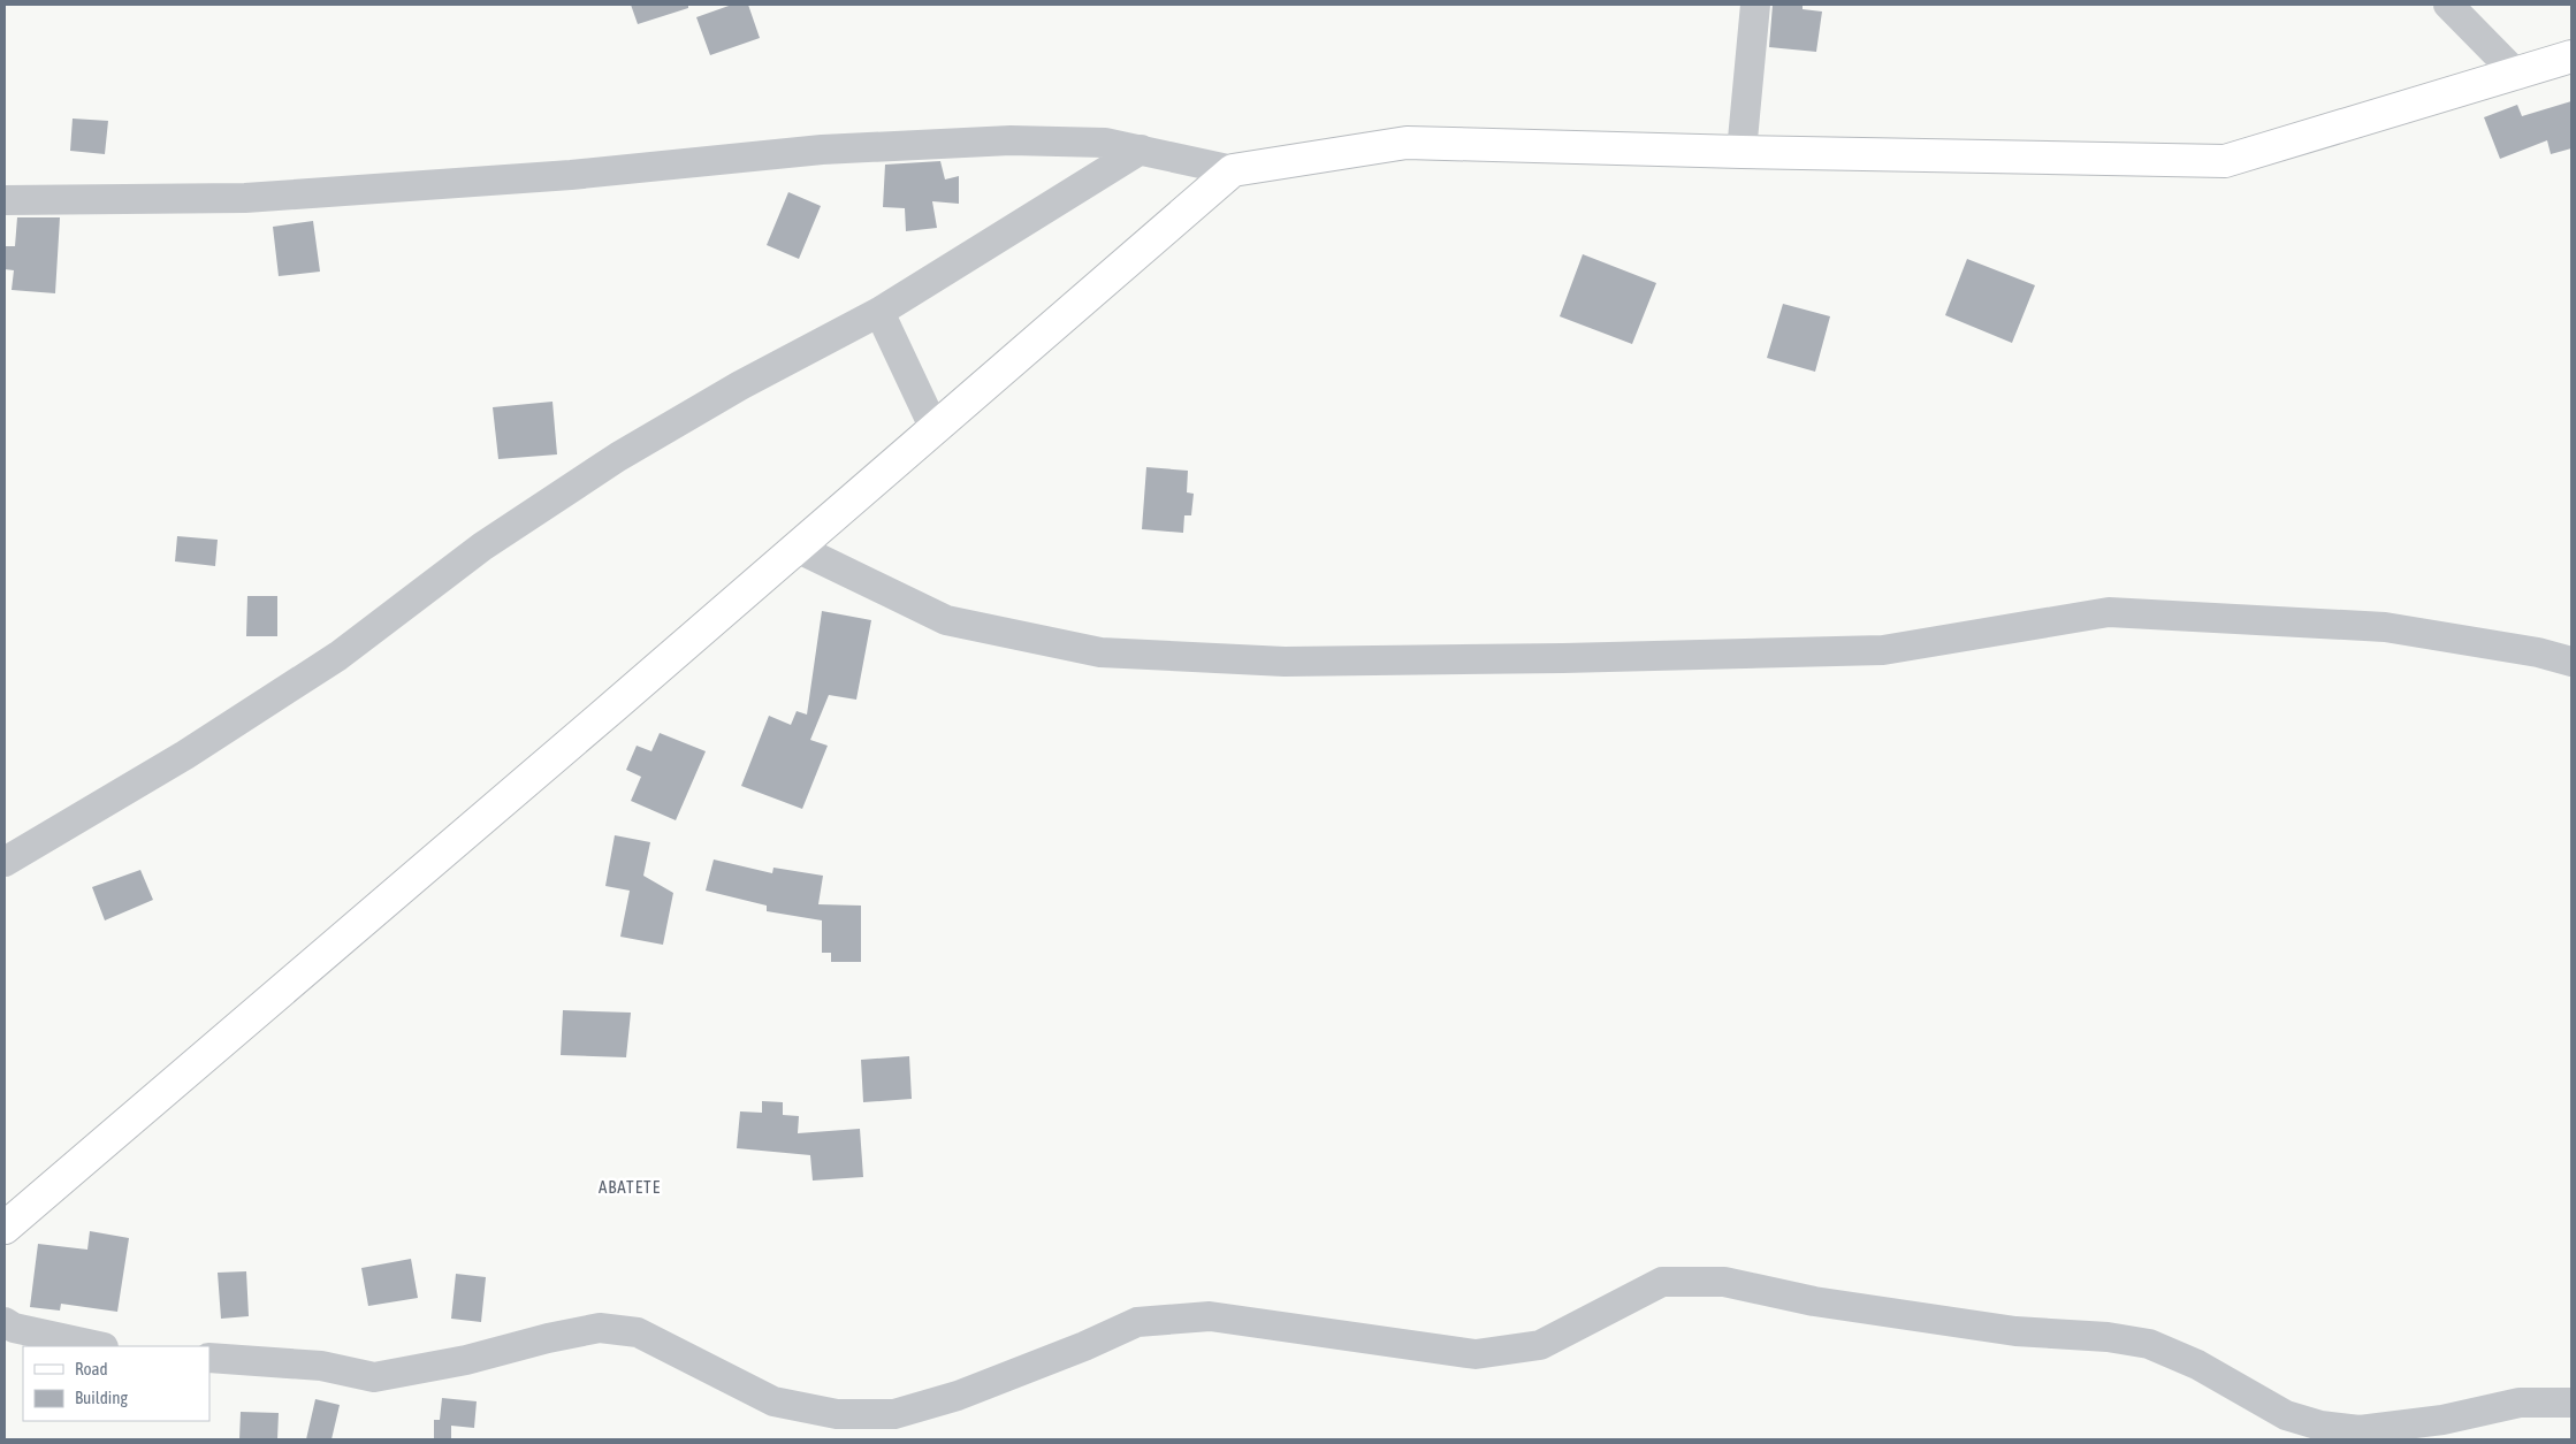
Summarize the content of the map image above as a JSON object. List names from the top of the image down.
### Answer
{
  "districts": ["ABATETE"],
  "legend": ["Road", "Building"]
}
